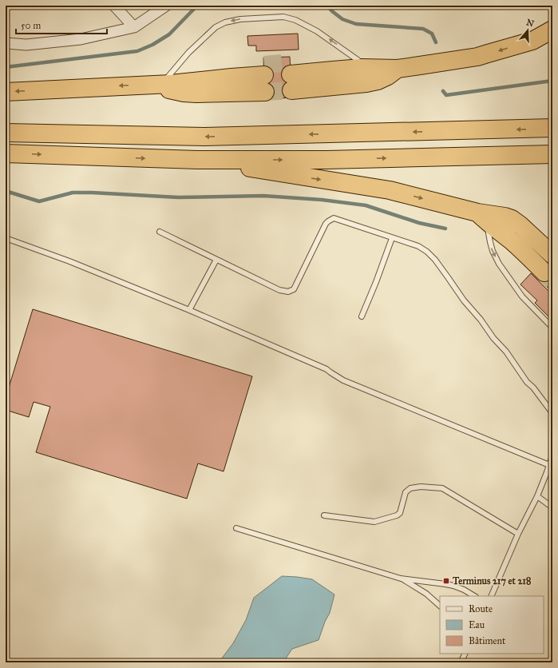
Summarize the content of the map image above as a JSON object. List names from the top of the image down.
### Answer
{
  "places": {
    "transit": ["Terminus 217 et 218"]
  },
  "legend": ["Route", "Eau", "Bâtiment"],
  "scale_bar": "50 m",
  "north": "top"
}
